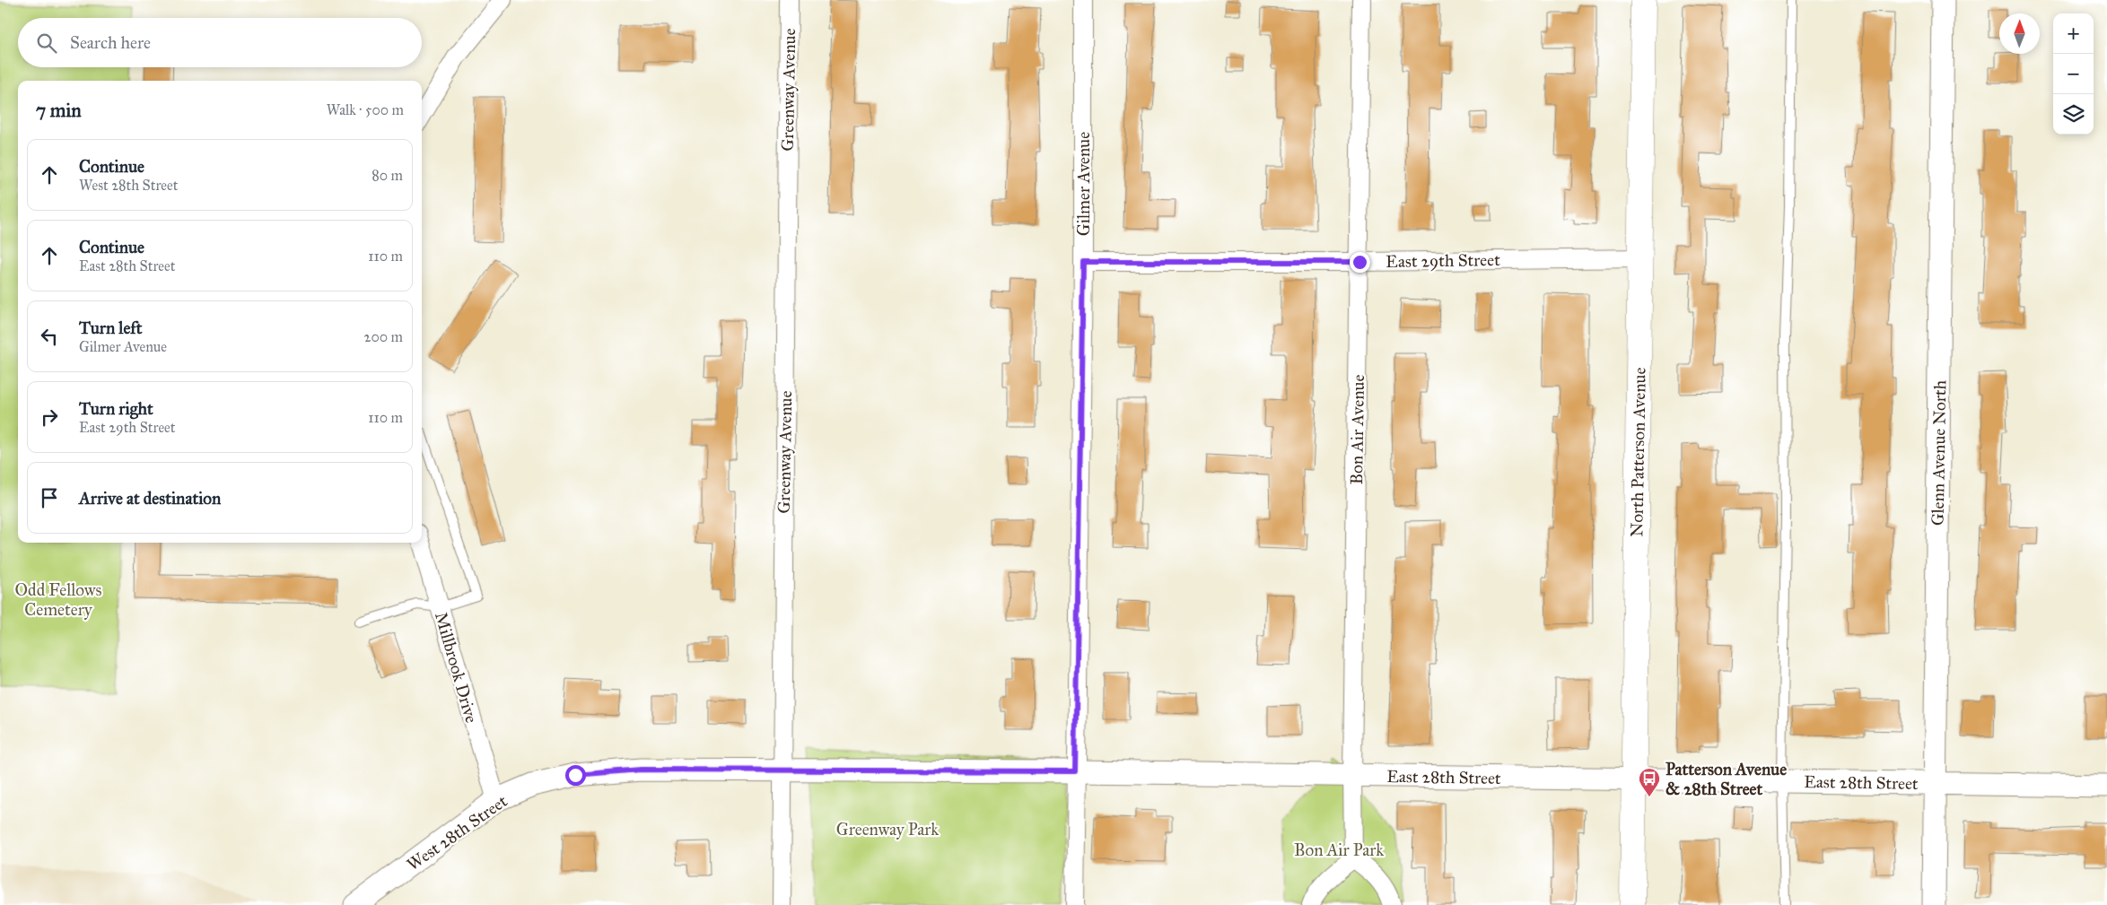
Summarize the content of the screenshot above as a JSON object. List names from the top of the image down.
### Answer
{
  "streets": {
    "main road": ["North Patterson Avenue"],
    "street": [
      "Greenway Avenue",
      "Gilmer Avenue",
      "East 29th Street",
      "Bon Air Avenue",
      "Glenn Avenue North",
      "Millbrook Drive",
      "East 28th Street",
      "West 28th Street"
    ]
  },
  "crossings": [
    ["Greenway Avenue", "East 28th Street"],
    ["Greenway Avenue", "West 28th Street"],
    ["Gilmer Avenue", "East 29th Street"],
    ["Gilmer Avenue", "East 28th Street"],
    ["East 29th Street", "Bon Air Avenue"],
    ["East 29th Street", "North Patterson Avenue"],
    ["Bon Air Avenue", "East 28th Street"],
    ["North Patterson Avenue", "East 28th Street"],
    ["Glenn Avenue North", "East 28th Street"],
    ["Millbrook Drive", "West 28th Street"],
    ["East 28th Street", "West 28th Street"]
  ],
  "parks": ["Odd Fellows Cemetery", "Greenway Park", "Bon Air Park"],
  "places": {
    "bus stop": ["Patterson Avenue & 28th Street"]
  },
  "north": "top",
  "page": {
    "map_buttons": ["+", "−"],
    "search": "Search here",
    "heading": ["7 min", "Walk · 500 m"],
    "list": [
      ["Continue", "West 28th Street", "80 m"],
      ["Continue", "East 28th Street", "110 m"],
      ["Turn left", "Gilmer Avenue", "200 m"],
      ["Turn right", "East 29th Street", "110 m"],
      "Arrive at destination"
    ]
  }
}
